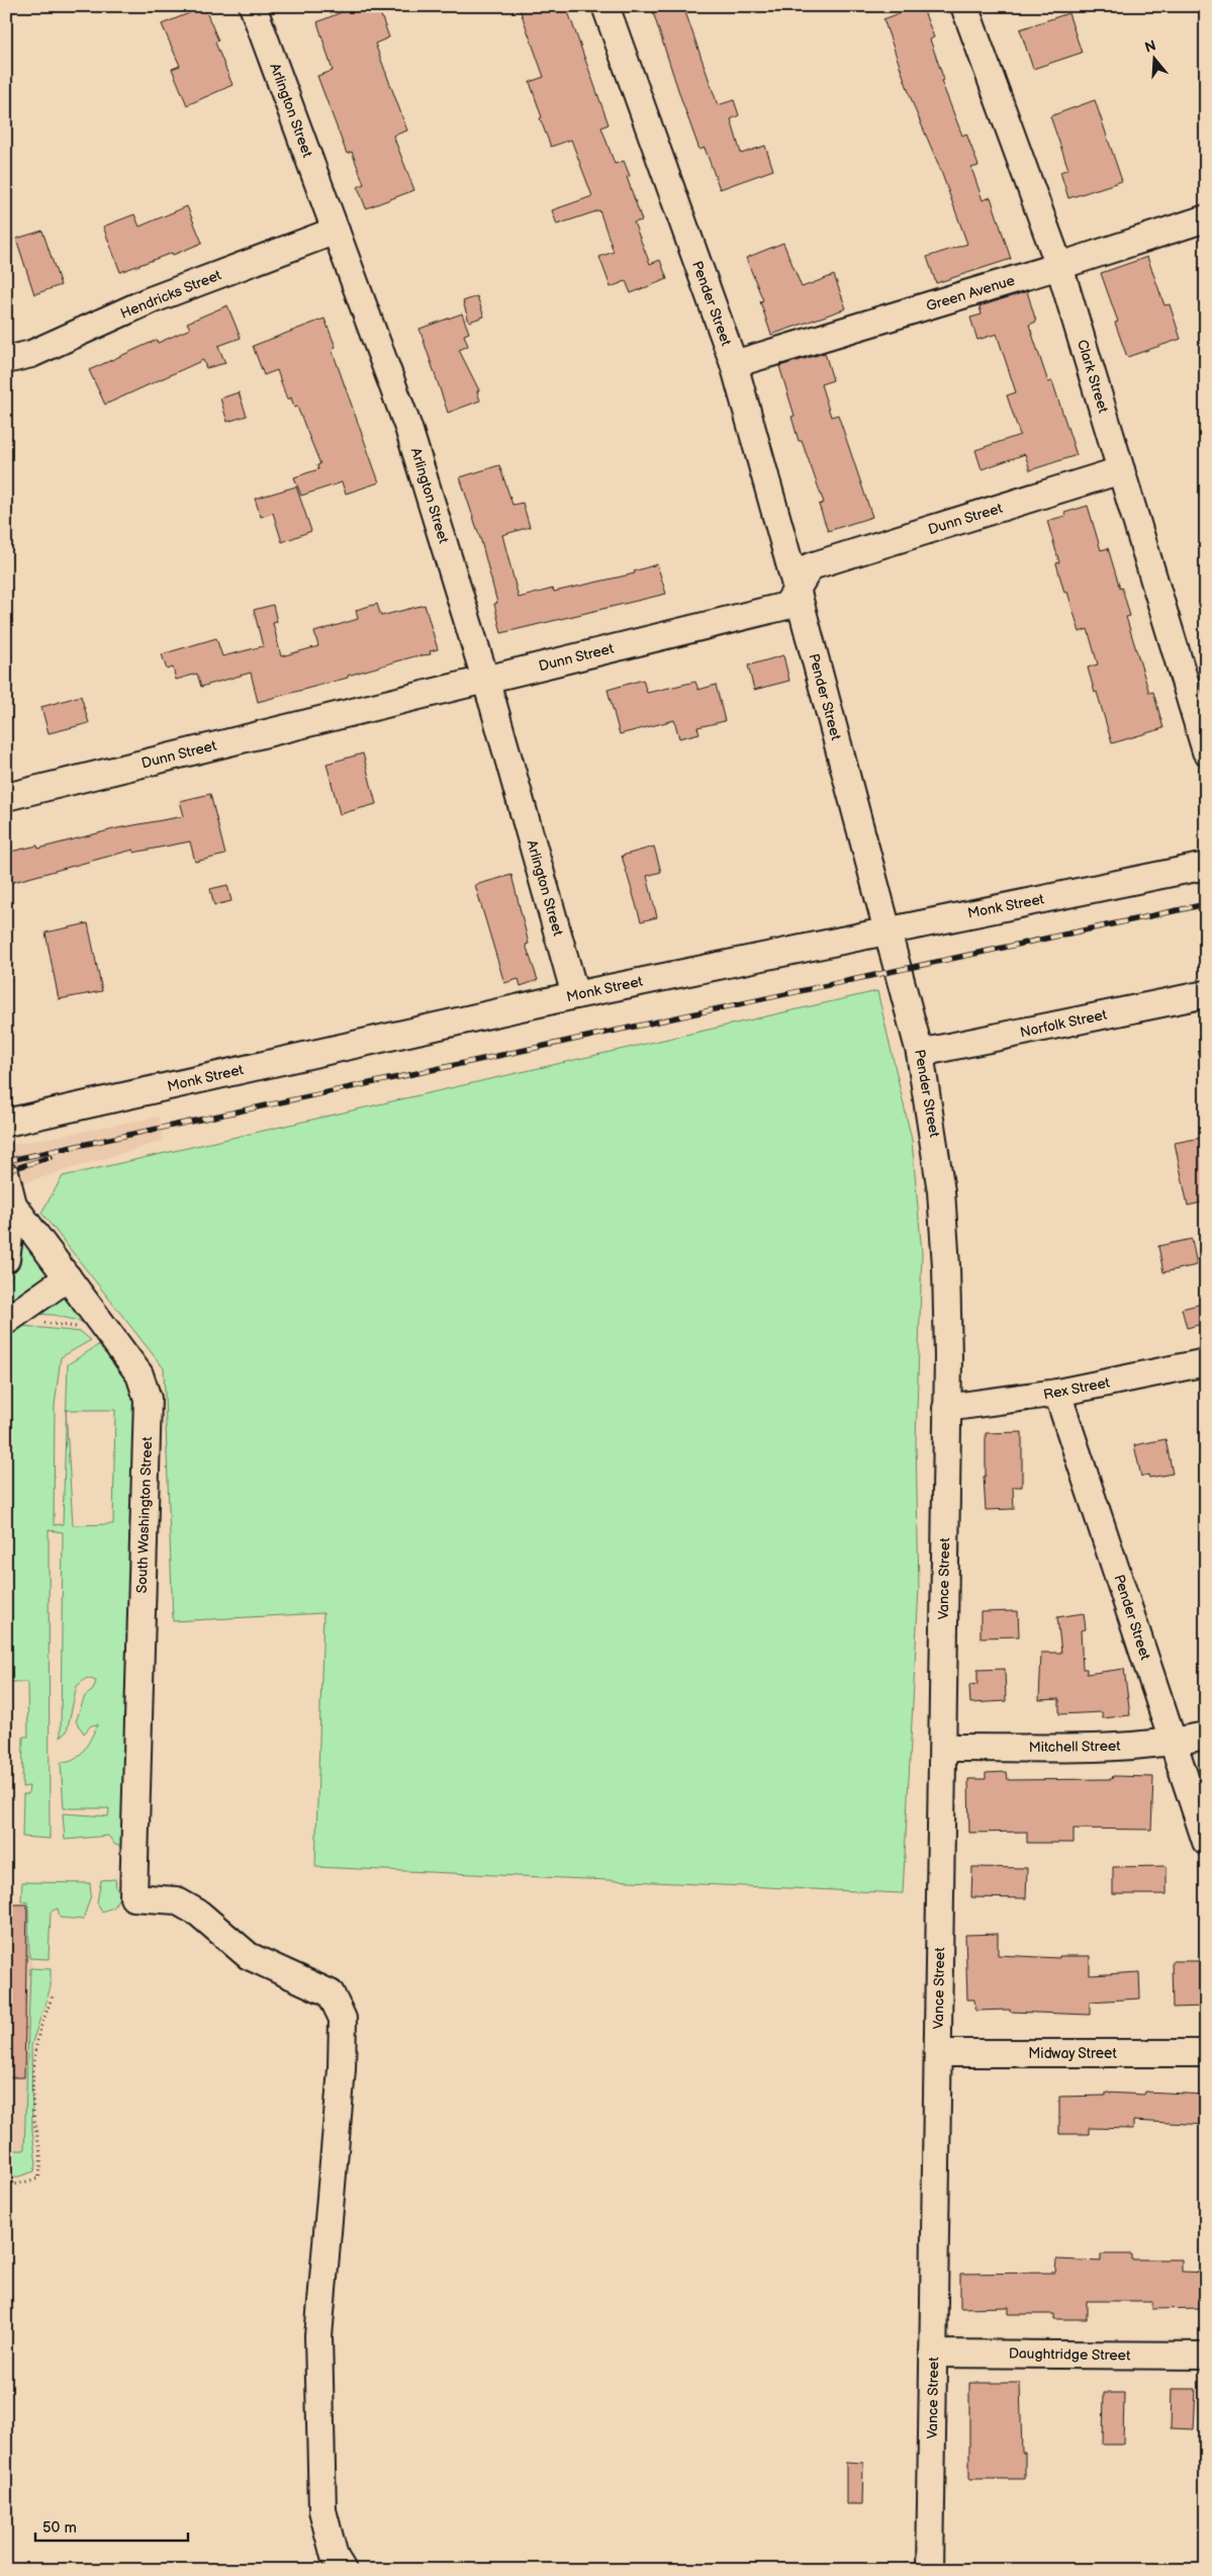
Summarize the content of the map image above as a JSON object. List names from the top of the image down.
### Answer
{
  "streets": {
    "street": [
      "Arlington Street",
      "Green Avenue",
      "Hendricks Street",
      "Pender Street",
      "Clark Street",
      "Dunn Street",
      "Monk Street",
      "Norfolk Street",
      "Rex Street",
      "South Washington Street",
      "Vance Street",
      "Mitchell Street",
      "Midway Street",
      "Daughtridge Street"
    ]
  },
  "crossings": [
    ["Arlington Street", "Hendricks Street"],
    ["Arlington Street", "Dunn Street"],
    ["Arlington Street", "Monk Street"],
    ["Green Avenue", "Pender Street"],
    ["Green Avenue", "Clark Street"],
    ["Pender Street", "Dunn Street"],
    ["Pender Street", "Monk Street"],
    ["Pender Street", "Norfolk Street"],
    ["Pender Street", "Rex Street"],
    ["Pender Street", "Vance Street"],
    ["Pender Street", "Mitchell Street"],
    ["Clark Street", "Dunn Street"],
    ["Rex Street", "Vance Street"],
    ["Vance Street", "Mitchell Street"],
    ["Vance Street", "Midway Street"],
    ["Vance Street", "Daughtridge Street"]
  ],
  "scale_bar": "50 m",
  "north": "top"
}
